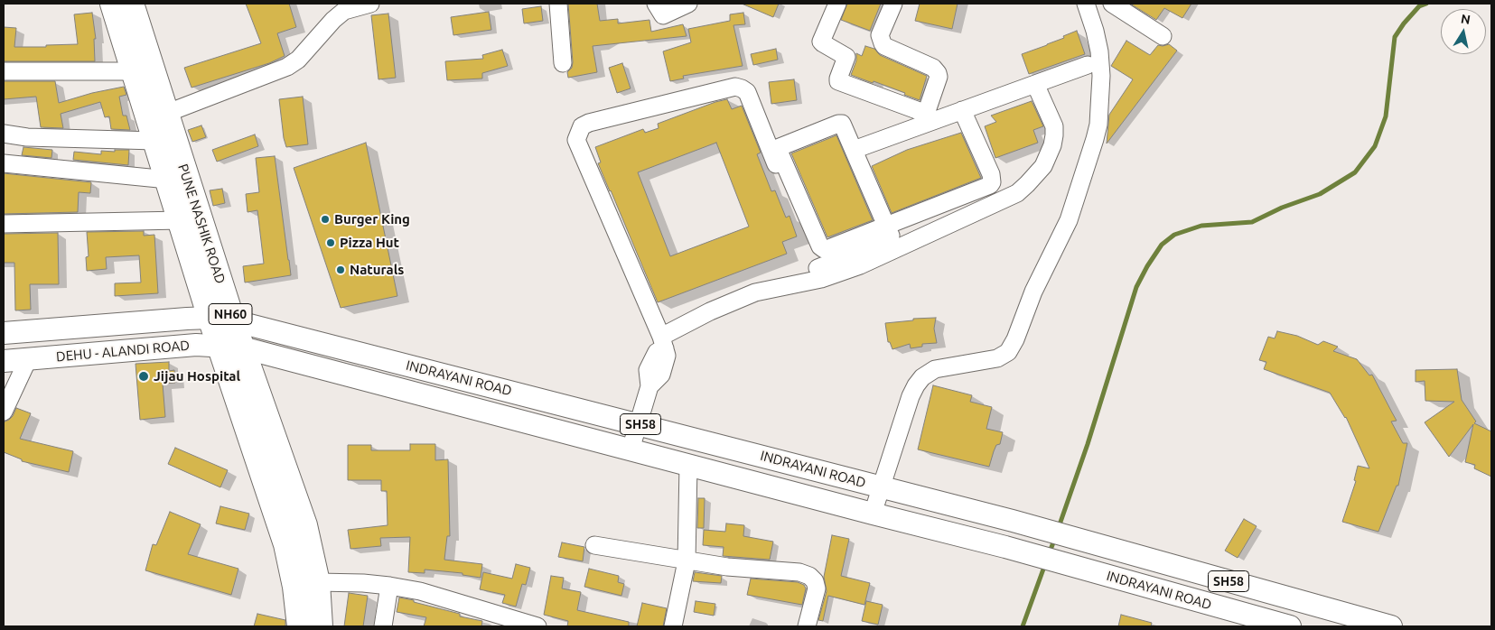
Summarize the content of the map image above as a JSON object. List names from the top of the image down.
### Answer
{
  "streets": {
    "highway": ["PUNE NASHIK ROAD", "NH60"],
    "main road": ["DEHU - ALANDI ROAD", "INDRAYANI ROAD", "SH58"]
  },
  "crossings": [
    ["PUNE NASHIK ROAD", "DEHU - ALANDI ROAD"],
    ["PUNE NASHIK ROAD", "INDRAYANI ROAD"],
    ["DEHU - ALANDI ROAD", "INDRAYANI ROAD"]
  ],
  "places": [
    "Burger King",
    "Pizza Hut",
    "Naturals",
    "Jijau Hospital"
  ],
  "north": "top"
}
